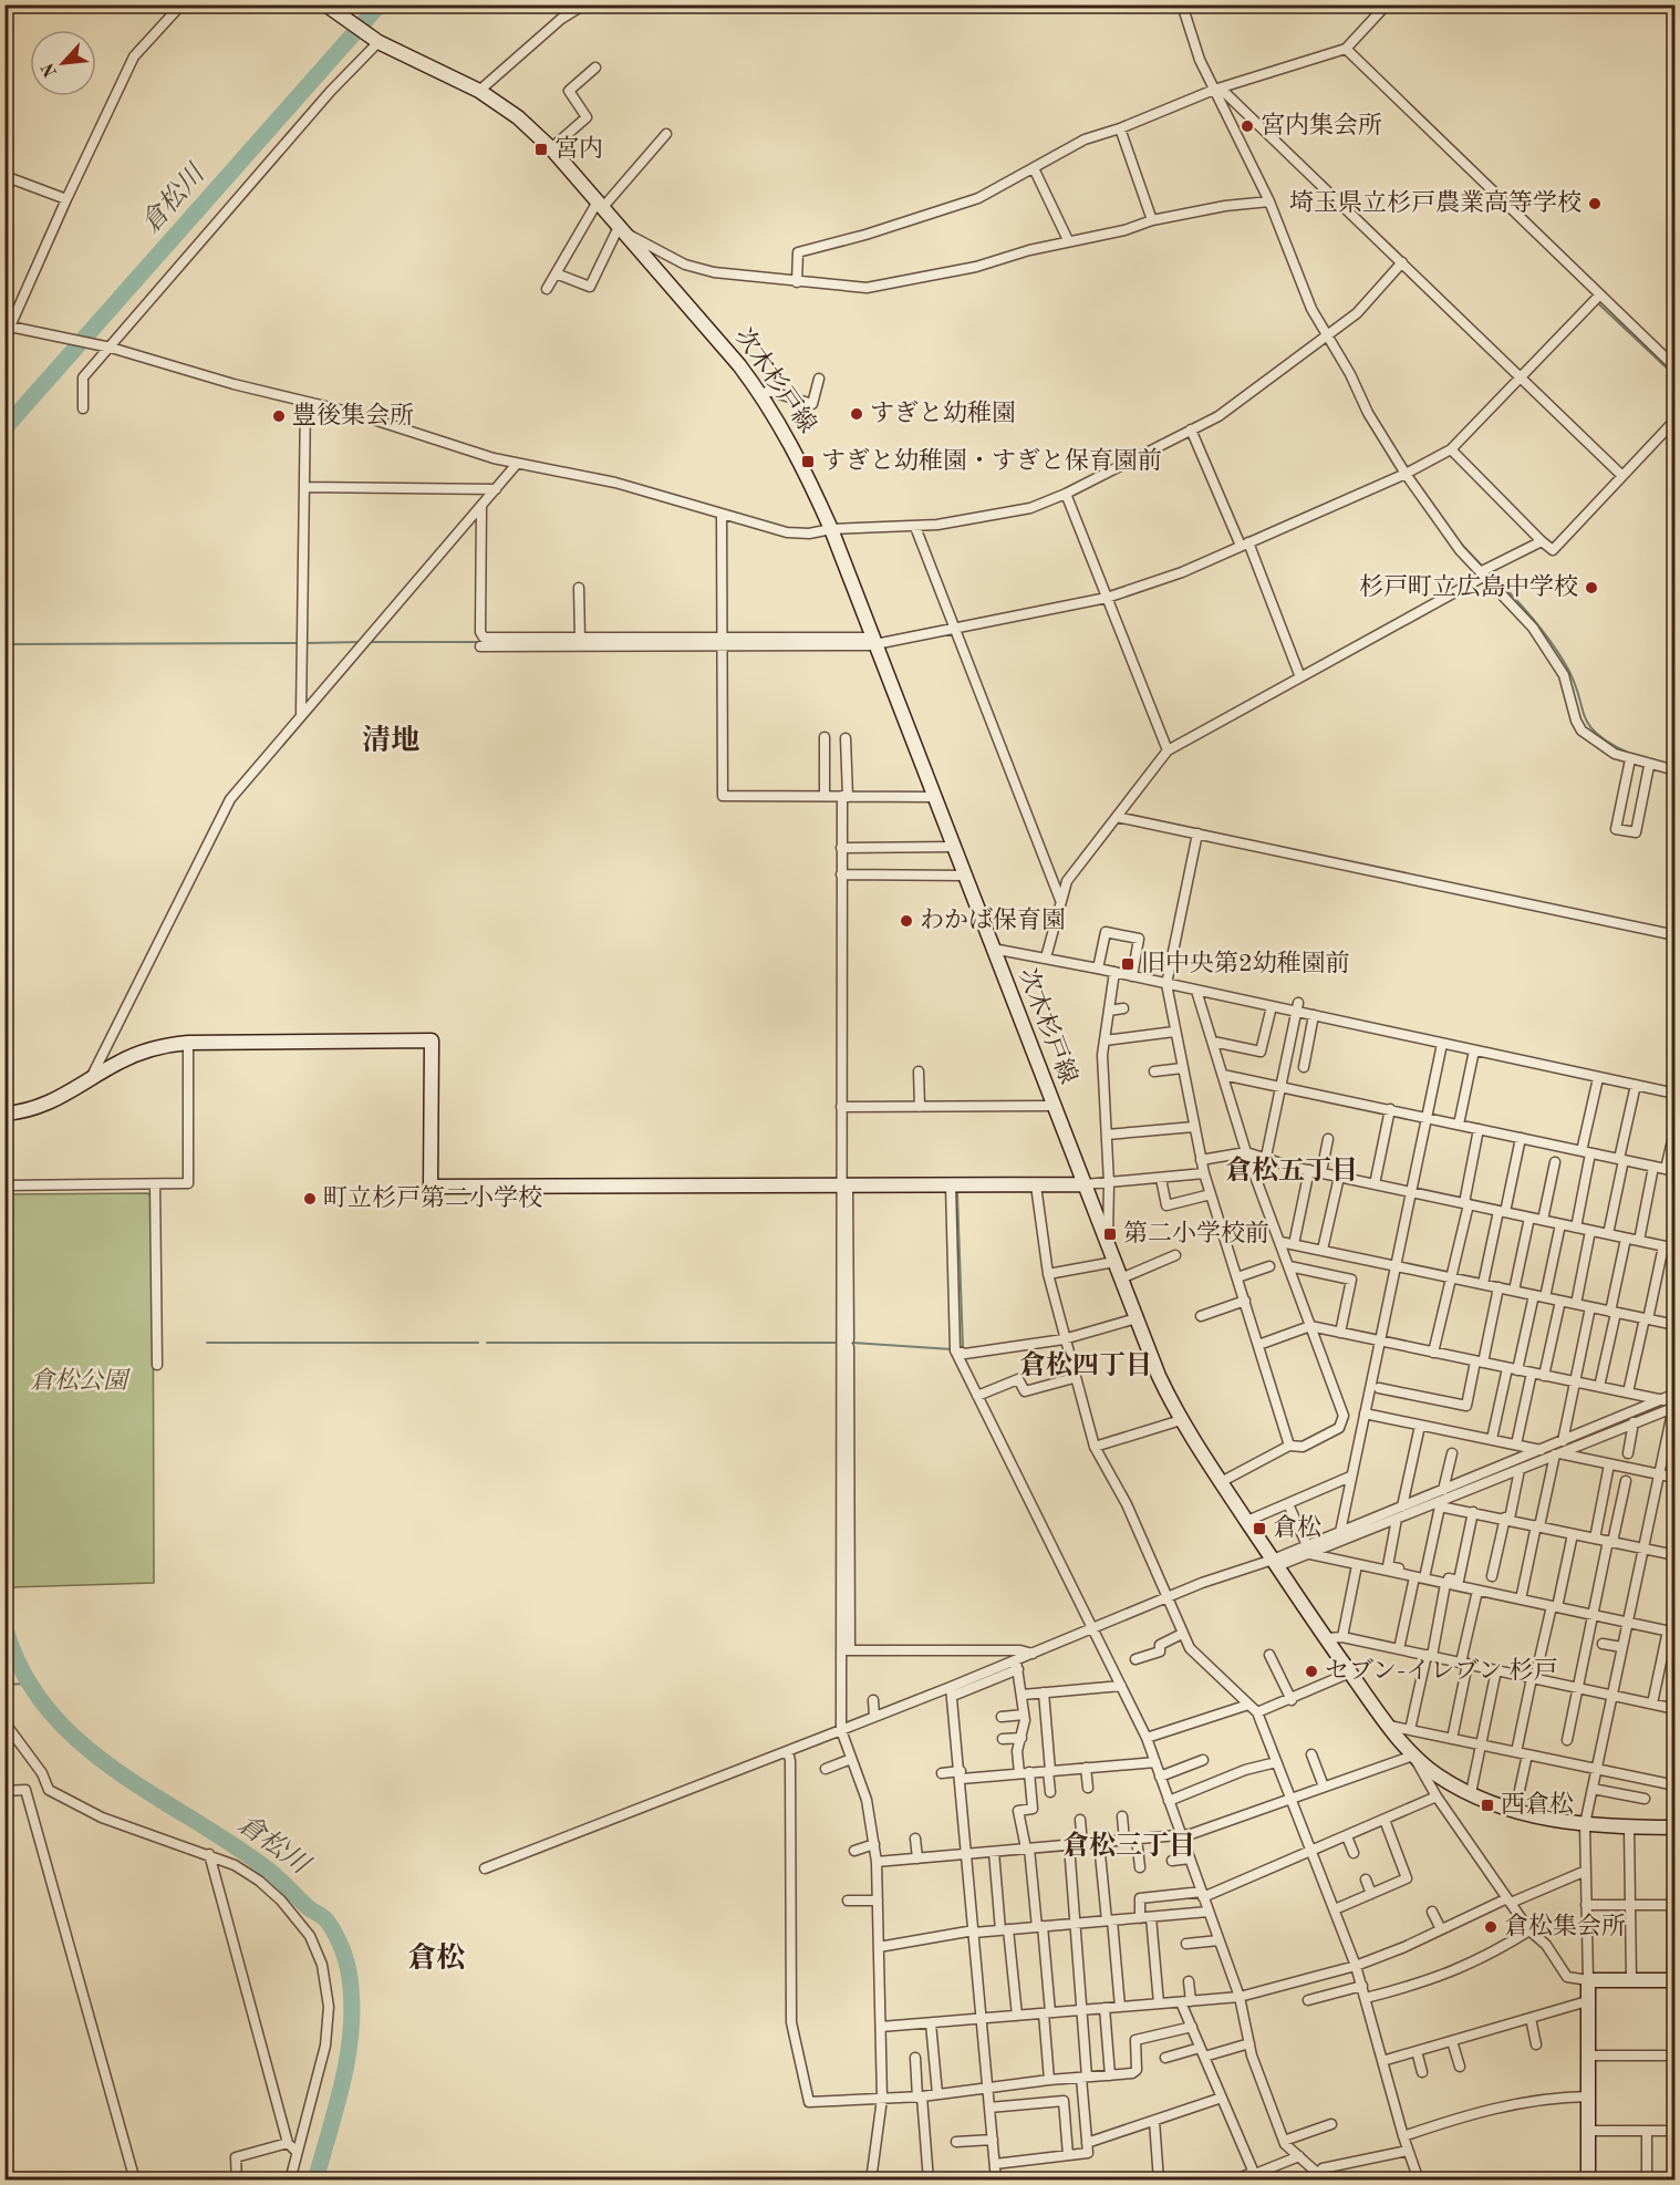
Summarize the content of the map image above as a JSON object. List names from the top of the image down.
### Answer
{
  "streets": {
    "main road": ["次木杉戸線"]
  },
  "districts": [
    "清地",
    "倉松五丁目",
    "倉松四丁目",
    "倉松三丁目",
    "倉松"
  ],
  "water": ["倉松川"],
  "parks": ["倉松公園"],
  "places": {
    "other": [
      "宮内集会所",
      "埼玉県立杉戸農業高等学校",
      "すぎと幼稚園",
      "豊後集会所",
      "杉戸町立広島中学校",
      "わかば保育園",
      "町立杉戸第二小学校",
      "セブン-イレブン 杉戸",
      "倉松集会所"
    ],
    "transit": [
      "宮内",
      "すぎと幼稚園・すぎと保育園前",
      "旧中央第2幼稚園前",
      "第二小学校前",
      "倉松",
      "西倉松"
    ]
  },
  "north": "bottom left"
}
